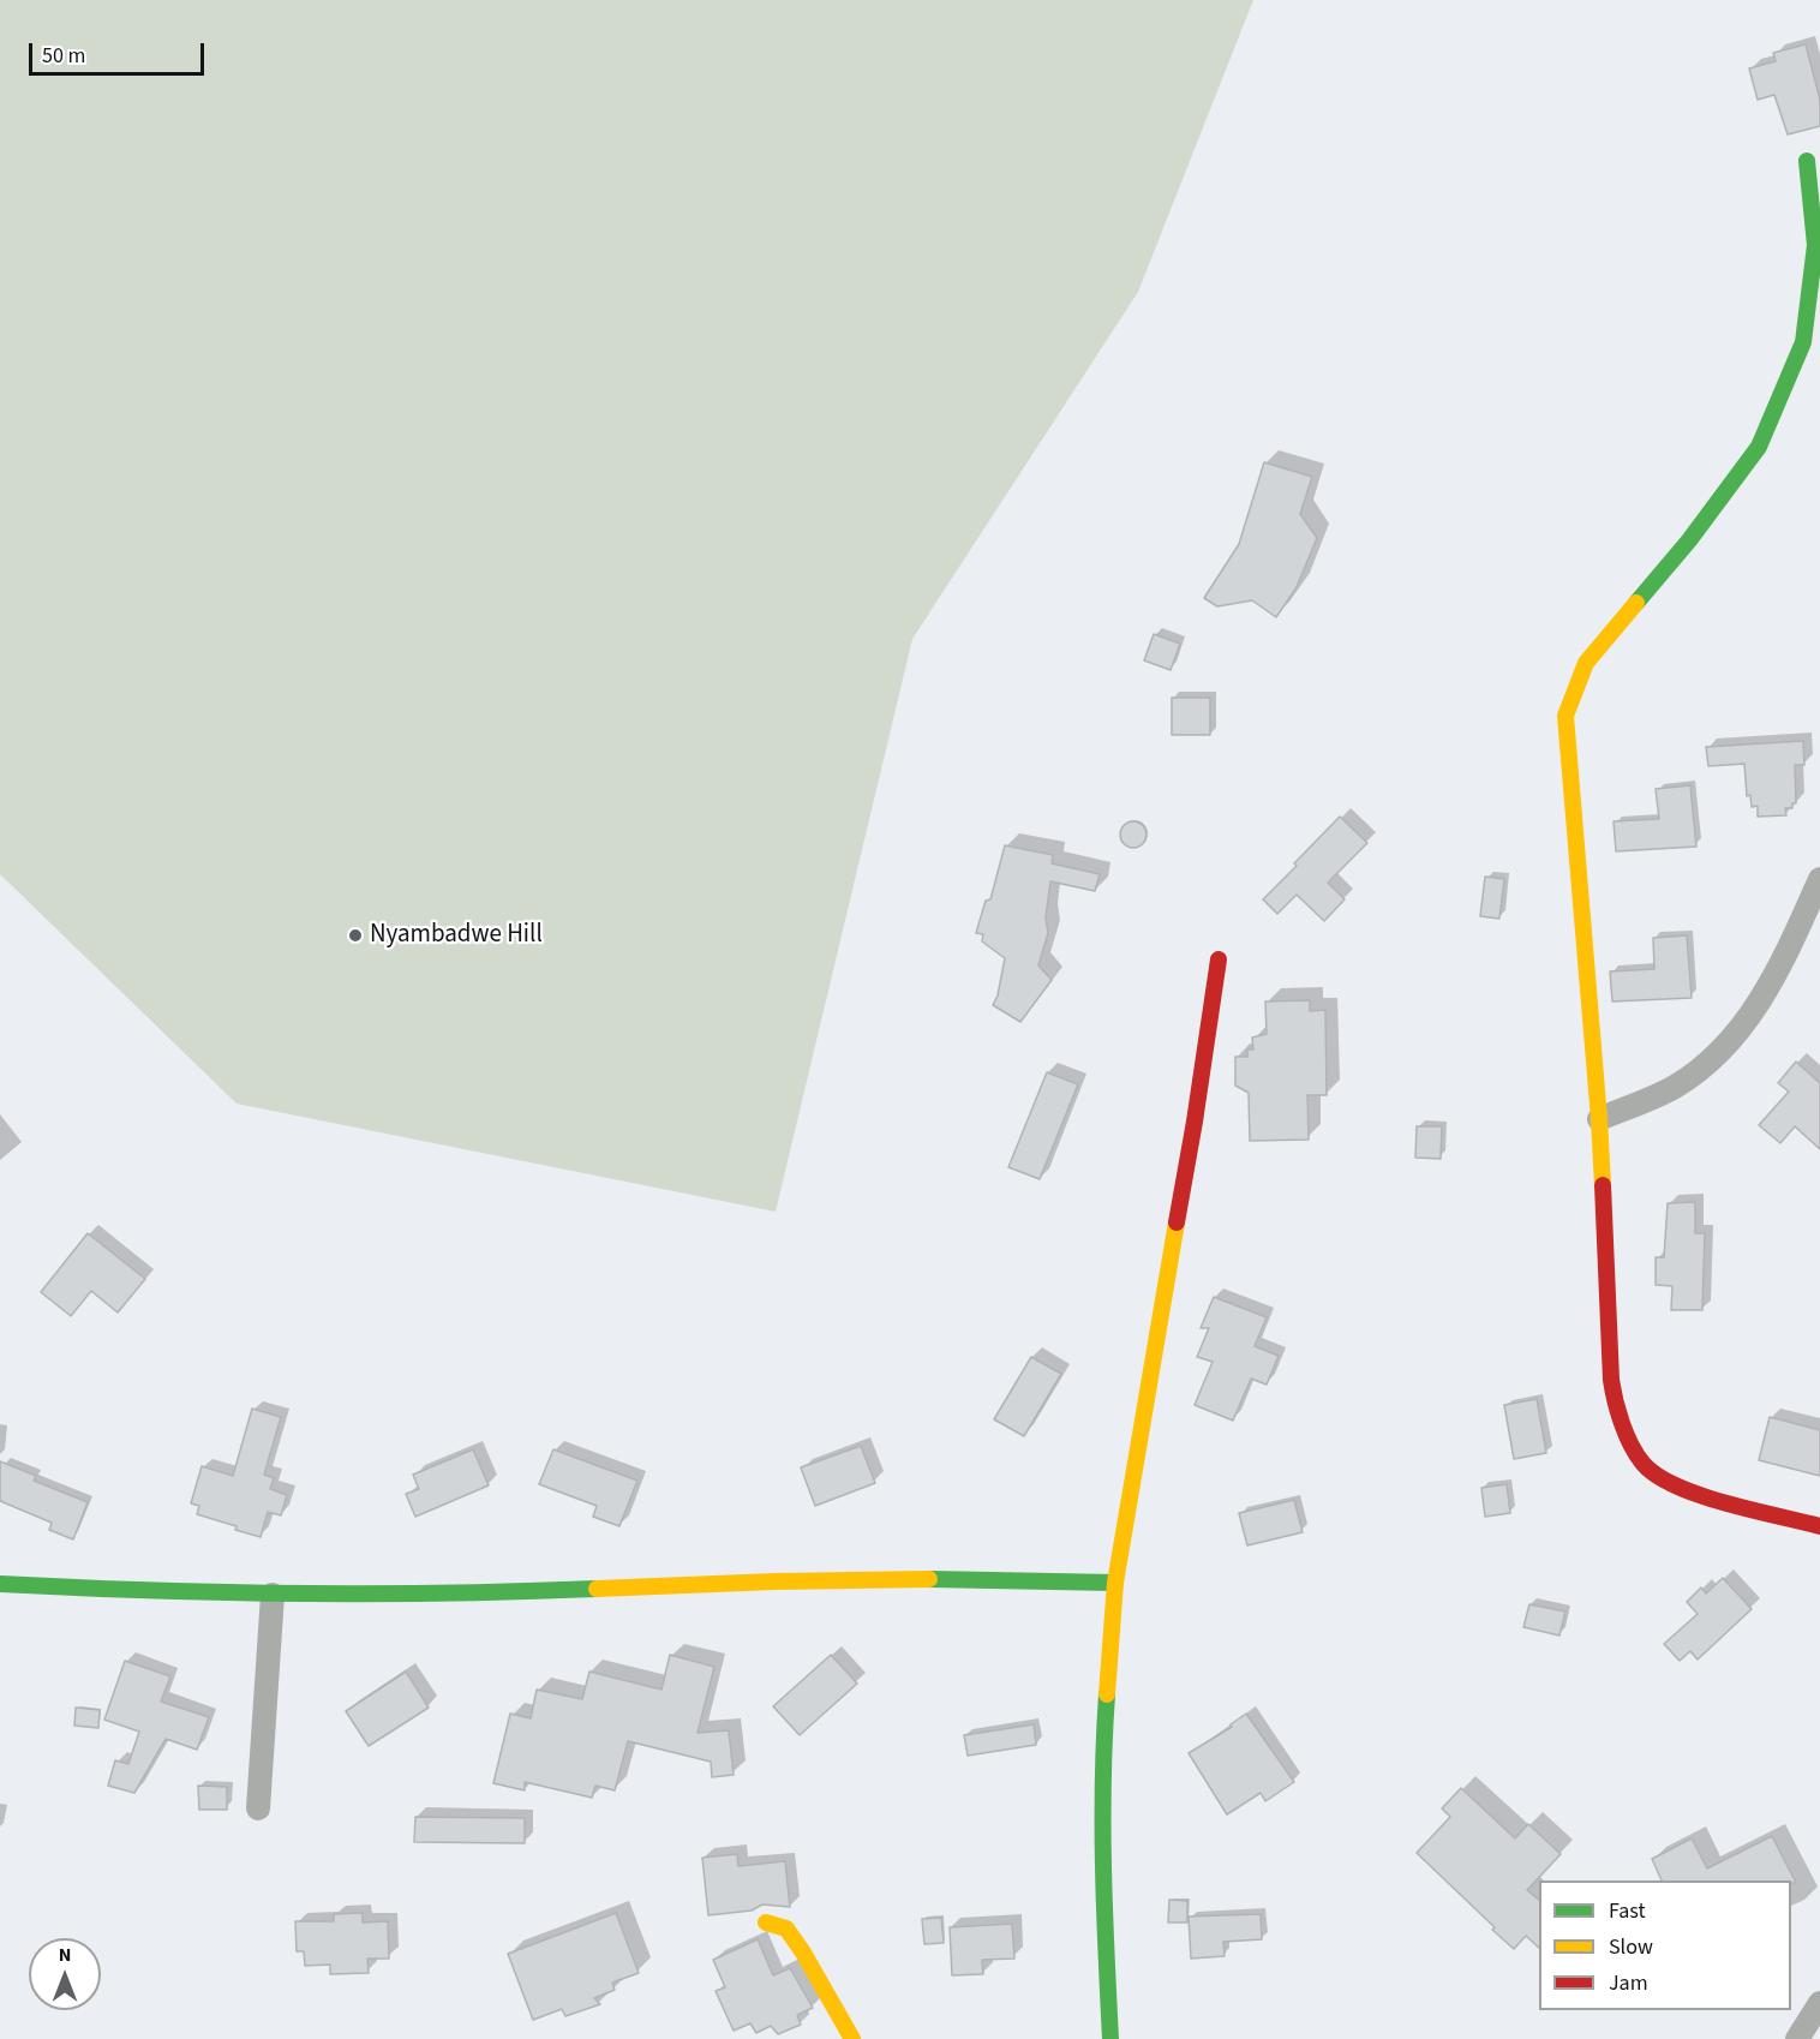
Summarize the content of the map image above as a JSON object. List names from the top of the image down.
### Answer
{
  "places": ["Nyambadwe Hill"],
  "legend": ["Fast", "Slow", "Jam"],
  "scale_bar": "50 m",
  "north": "top"
}
